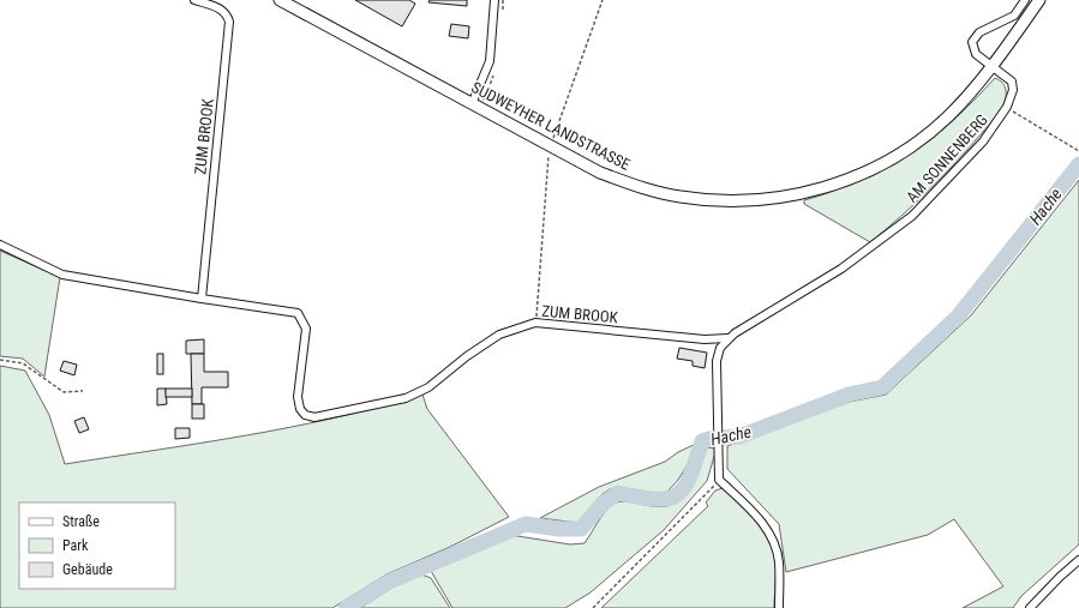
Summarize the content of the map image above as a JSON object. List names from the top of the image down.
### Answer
{
  "streets": {
    "main road": ["SUDWEYHER LANDSTRASSE"],
    "street": ["ZUM BROOK", "AM SONNENBERG"]
  },
  "crossings": [
    ["SUDWEYHER LANDSTRASSE", "AM SONNENBERG"],
    ["ZUM BROOK", "AM SONNENBERG"]
  ],
  "water": ["Hache"],
  "legend": ["Straße", "Park", "Gebäude"]
}
